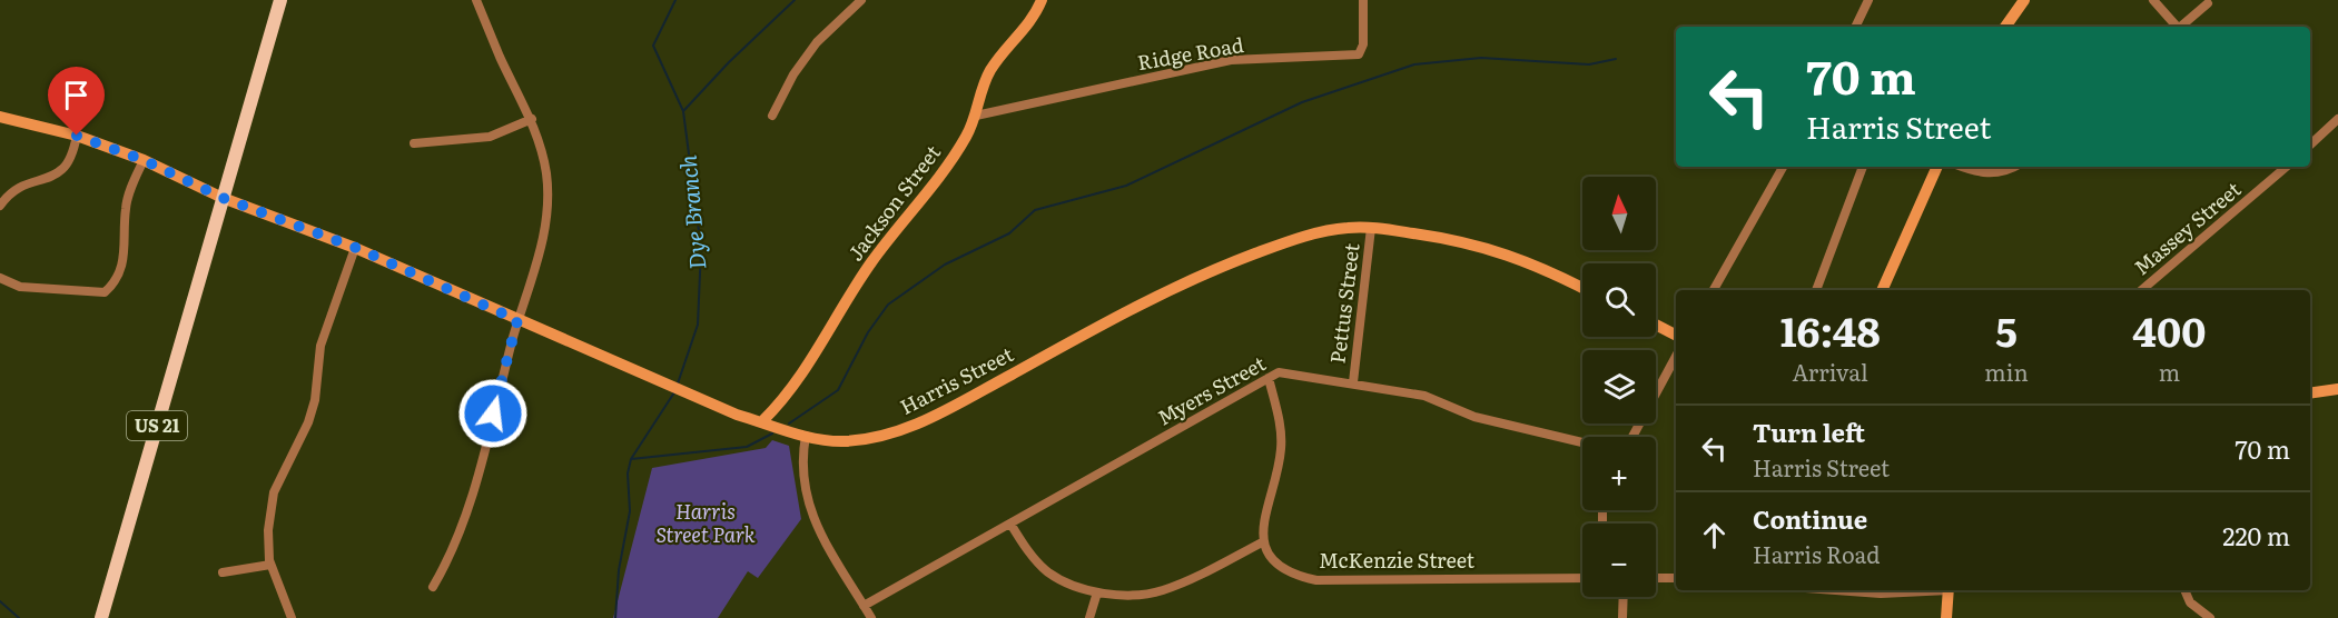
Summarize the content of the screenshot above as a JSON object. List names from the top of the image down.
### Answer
{
  "streets": {
    "main road": ["US 21"],
    "street": [
      "Ridge Road",
      "Jackson Street",
      "Massey Street",
      "Pettus Street",
      "Harris Street",
      "Myers Street",
      "McKenzie Street"
    ]
  },
  "crossings": [
    ["Ridge Road", "Jackson Street"],
    ["Jackson Street", "Harris Street"],
    ["Pettus Street", "Harris Street"],
    ["Pettus Street", "Myers Street"],
    ["Harris Street", "US 21"]
  ],
  "water": ["Dye Branch"],
  "parks": ["Harris Street Park"],
  "north": "top",
  "page": {
    "turn": ["70 m", "Harris Street"],
    "map_buttons": ["+", "−"],
    "eta": [
      "16:48",
      "Arrival",
      "5",
      "min",
      "400",
      "m"
    ],
    "list": [
      {
        "name": "Turn left",
        "note": "Harris Street",
        "value": "70 m"
      },
      {
        "name": "Continue",
        "note": "Harris Road",
        "value": "220 m"
      }
    ]
  }
}
